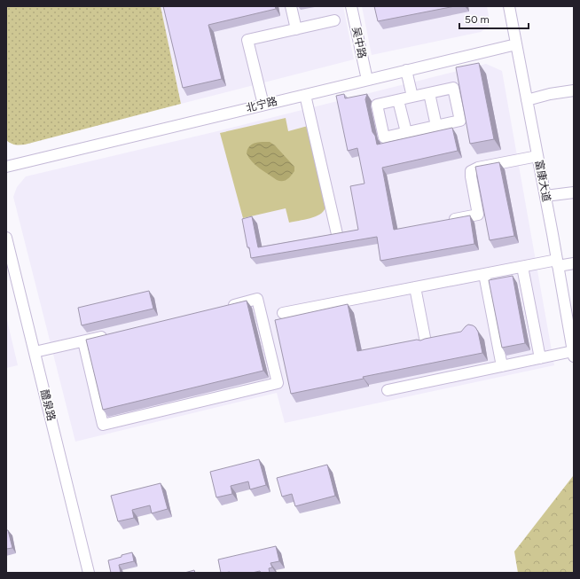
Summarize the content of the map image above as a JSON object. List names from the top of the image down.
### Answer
{
  "streets": {
    "street": [
      "吴中路",
      "北宁路",
      "富康大道",
      "醴泉路"
    ]
  },
  "crossings": [
    ["吴中路", "北宁路"],
    ["北宁路", "富康大道"]
  ],
  "scale_bar": "50 m"
}
